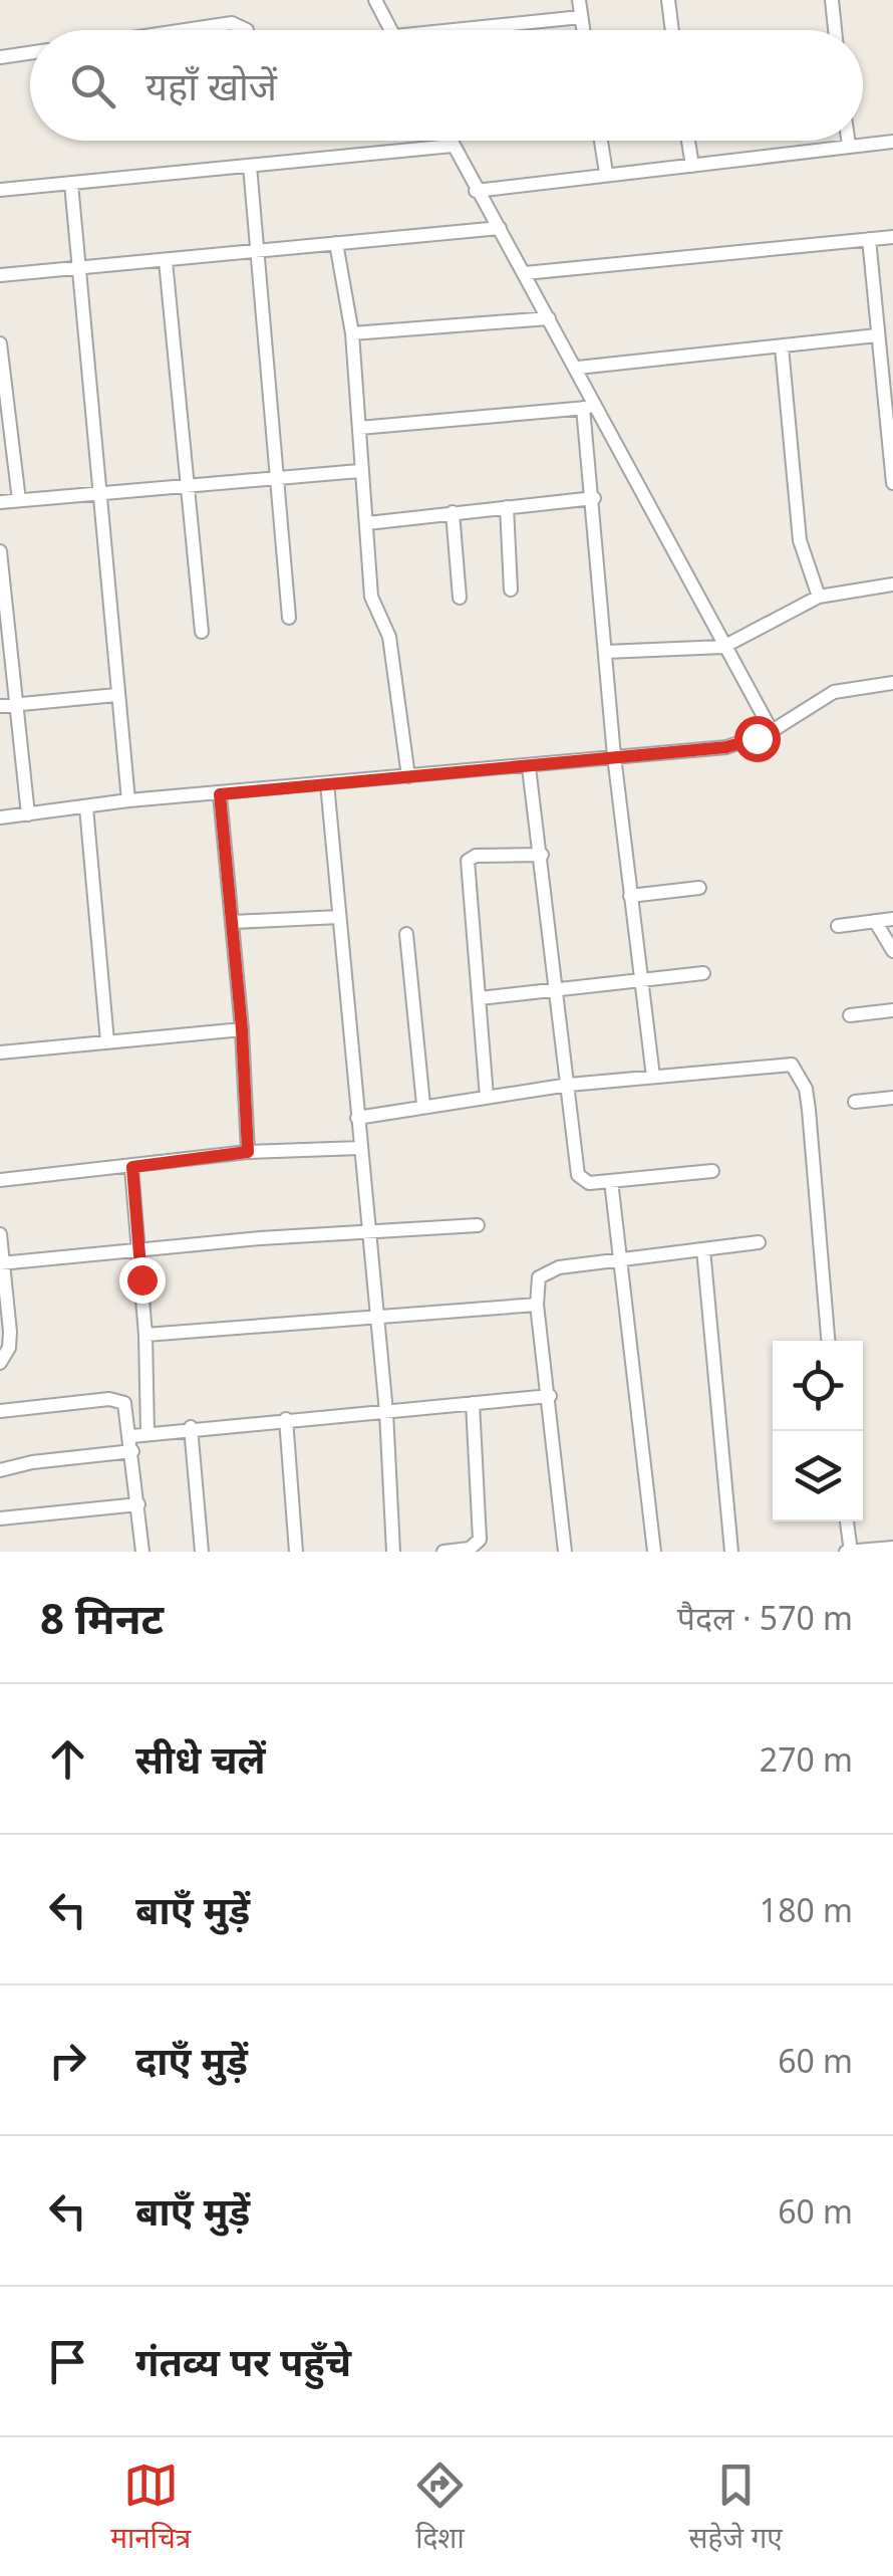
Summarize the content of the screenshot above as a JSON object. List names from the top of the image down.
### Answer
{
  "page": {
    "search": "यहाँ खोजें",
    "heading": ["8 मिनट", "पैदल · 570 m"],
    "list": [
      ["सीधे चलें", "270 m"],
      ["बाएँ मुड़ें", "180 m"],
      ["दाएँ मुड़ें", "60 m"],
      ["बाएँ मुड़ें", "60 m"],
      "गंतव्य पर पहुँचे"
    ],
    "nav": ["मानचित्र", "दिशा", "सहेजे गए"]
  }
}
